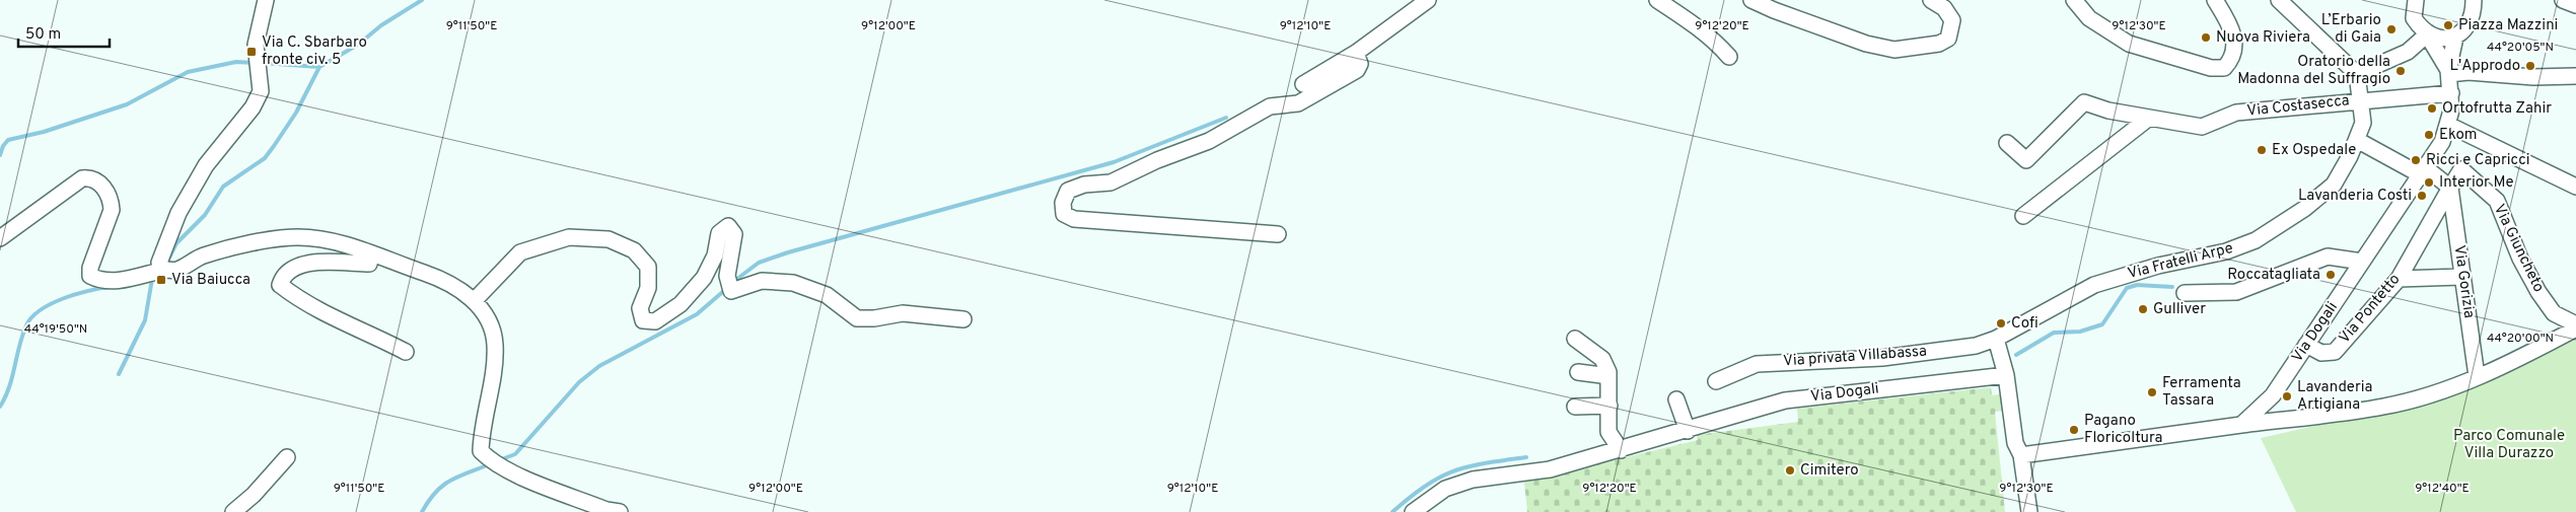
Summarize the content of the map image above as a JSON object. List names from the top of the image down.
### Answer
{
  "streets": {
    "street": [
      "Via Costasecca",
      "Via Giuncheto",
      "Via Fratelli Arpe",
      "Via Gorizia",
      "Via Pontetto",
      "Via Dogali",
      "Via privata Villabassa"
    ]
  },
  "crossings": [
    ["Via Costasecca", "Via Fratelli Arpe"],
    ["Via Costasecca", "Via Dogali"],
    ["Via Giuncheto", "Via Pontetto"],
    ["Via Fratelli Arpe", "Via privata Villabassa"],
    ["Via Gorizia", "Via Pontetto"],
    ["Via Pontetto", "Via Dogali"]
  ],
  "parks": ["Parco Comunale Villa Durazzo"],
  "places": {
    "other": [
      "Piazza Mazzini",
      "L’Erbario di Gaia",
      "Nuova Riviera",
      "L'Approdo",
      "Oratorio della Madonna del Suffragio",
      "Ortofrutta Zahir",
      "Ekom",
      "Ex Ospedale",
      "Ricci e Capricci",
      "Interior Me",
      "Lavanderia Costi",
      "Roccatagliata",
      "Gulliver",
      "Cofi",
      "Ferramenta Tassara",
      "Lavanderia Artigiana",
      "Pagano Floricoltura",
      "Cimitero"
    ],
    "transit": ["Via C. Sbarbaro fronte civ. 5", "Via Baiucca"]
  },
  "scale_bar": "50 m",
  "coordinates": [
    "9°11'50\"E",
    "9°12'00\"E",
    "9°12'10\"E",
    "9°12'20\"E",
    "9°12'30\"E",
    "44°20'05\"N",
    "44°19'50\"N",
    "44°20'00\"N",
    "9°12'40\"E"
  ]
}
